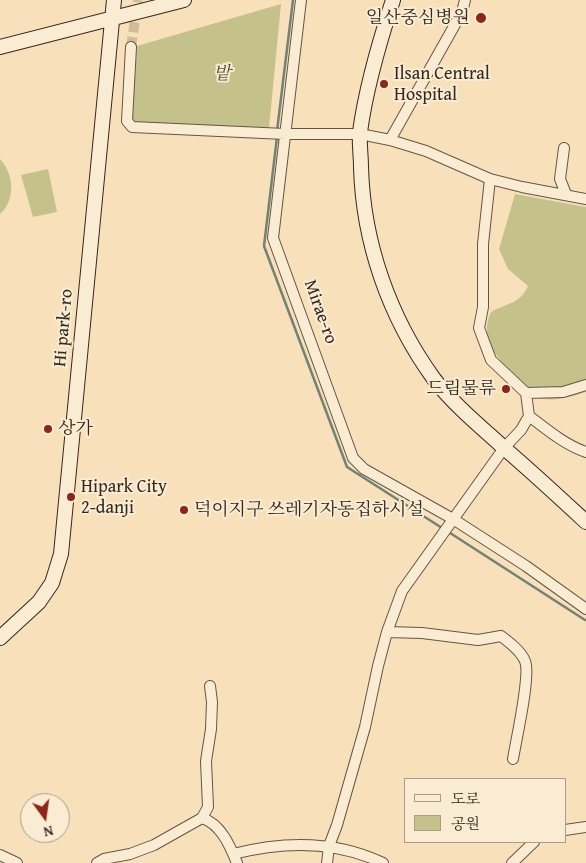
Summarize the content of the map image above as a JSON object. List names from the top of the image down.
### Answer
{
  "streets": {
    "street": ["Mirae-ro", "Hi park-ro"]
  },
  "parks": ["밭"],
  "places": [
    "일산중심병원",
    "Ilsan Central Hospital",
    "드림물류",
    "상가",
    "Hipark City 2-danji",
    "덕이지구 쓰레기자동집하시설"
  ],
  "legend": ["도로", "공원"],
  "north": "bottom"
}
